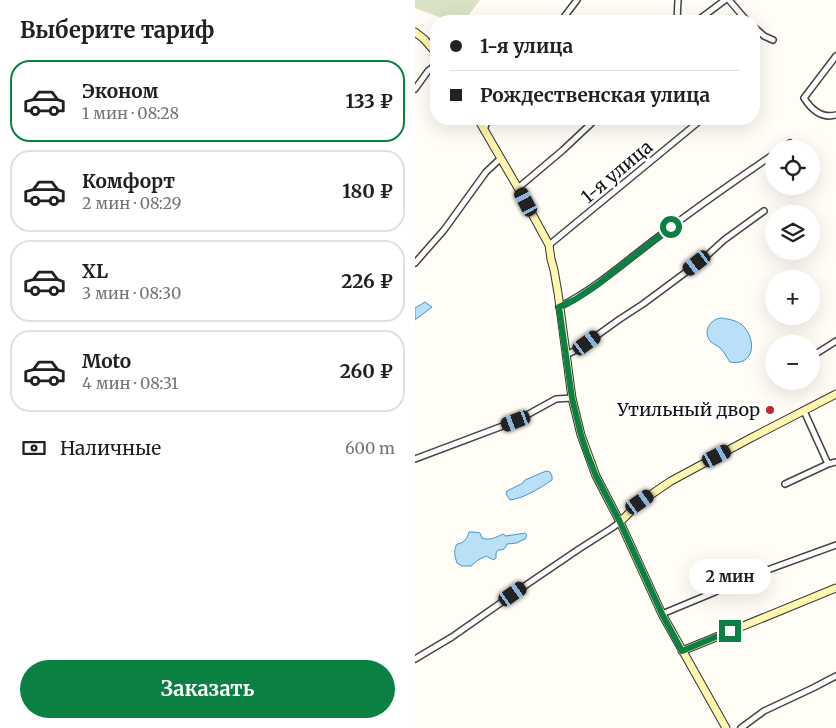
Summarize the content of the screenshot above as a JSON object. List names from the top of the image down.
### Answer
{
  "streets": {
    "street": ["1-я улица"]
  },
  "places": ["Утильный двор"],
  "page": {
    "heading": "Выберите тариф",
    "banner": ["1-я улица", "Рождественская улица"],
    "list": [
      {
        "name": "Эконом",
        "note": "1 мин · 08:28",
        "value": "133 ₽"
      },
      {
        "name": "Комфорт",
        "note": "2 мин · 08:29",
        "value": "180 ₽"
      },
      {
        "name": "XL",
        "note": "3 мин · 08:30",
        "value": "226 ₽"
      },
      {
        "name": "Moto",
        "note": "4 мин · 08:31",
        "value": "260 ₽"
      }
    ],
    "map_buttons": ["+", "−"],
    "pay": ["Наличные", "600 m"],
    "bubble": "2 мин",
    "buttons": "Заказать"
  }
}
